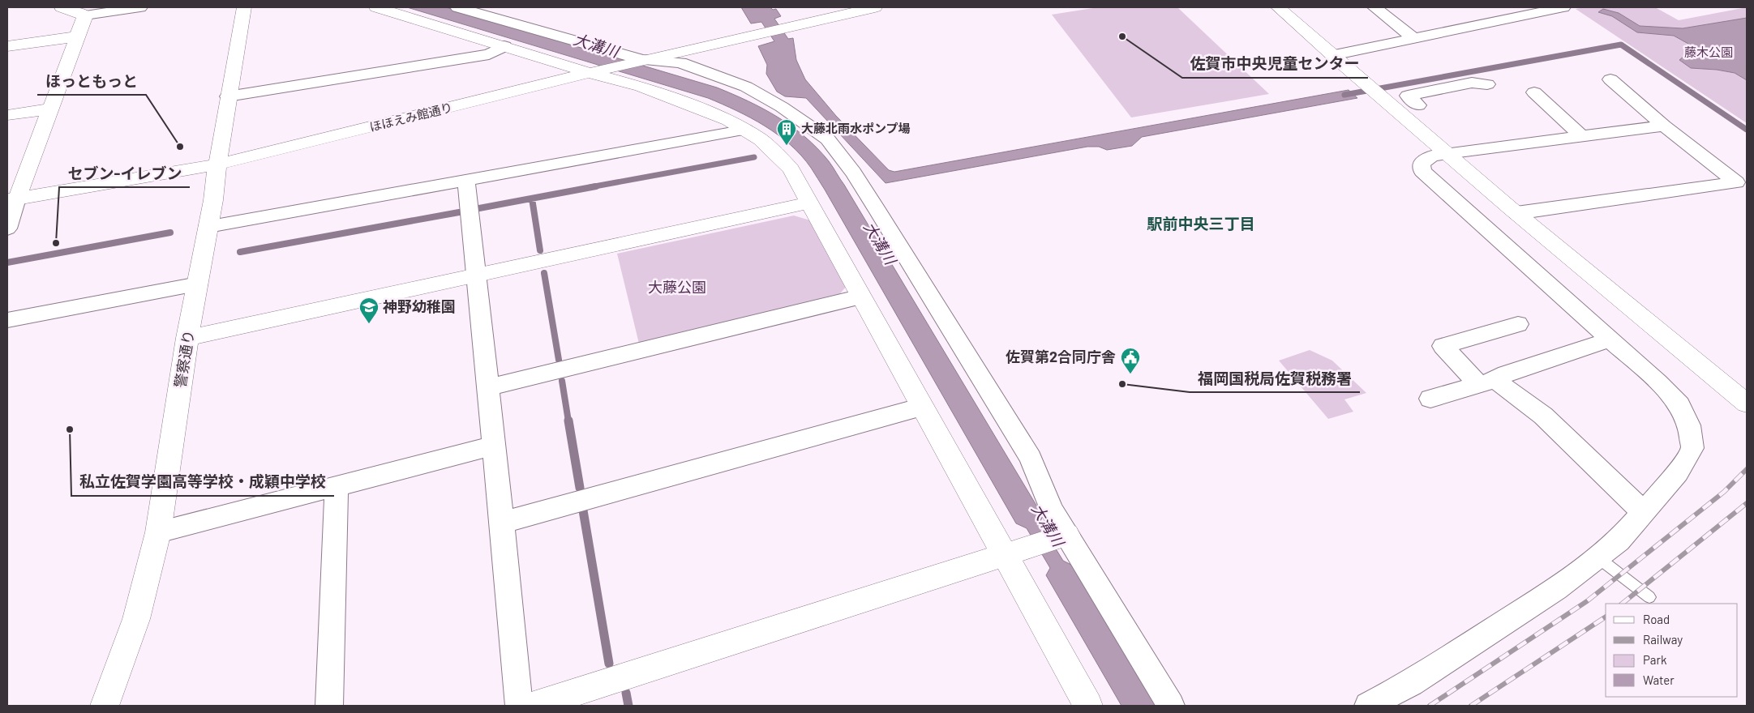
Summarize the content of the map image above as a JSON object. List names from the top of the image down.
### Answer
{
  "streets": {
    "street": ["ほほえみ館通り", "警察通り"]
  },
  "crossings": [
    ["ほほえみ館通り", "警察通り"]
  ],
  "districts": ["駅前中央三丁目"],
  "water": ["大溝川"],
  "parks": ["藤木公園", "大藤公園"],
  "places": {
    "other": [
      "佐賀市中央児童センター",
      "ほっともっと",
      "セブン-イレブン",
      "福岡国税局佐賀税務署",
      "私立佐賀学園高等学校・成穎中学校"
    ],
    "building": ["大藤北雨水ポンプ場"],
    "school or university": ["神野幼稚園"],
    "public building": ["佐賀第2合同庁舎"]
  },
  "legend": [
    "Road",
    "Railway",
    "Park",
    "Water"
  ]
}
